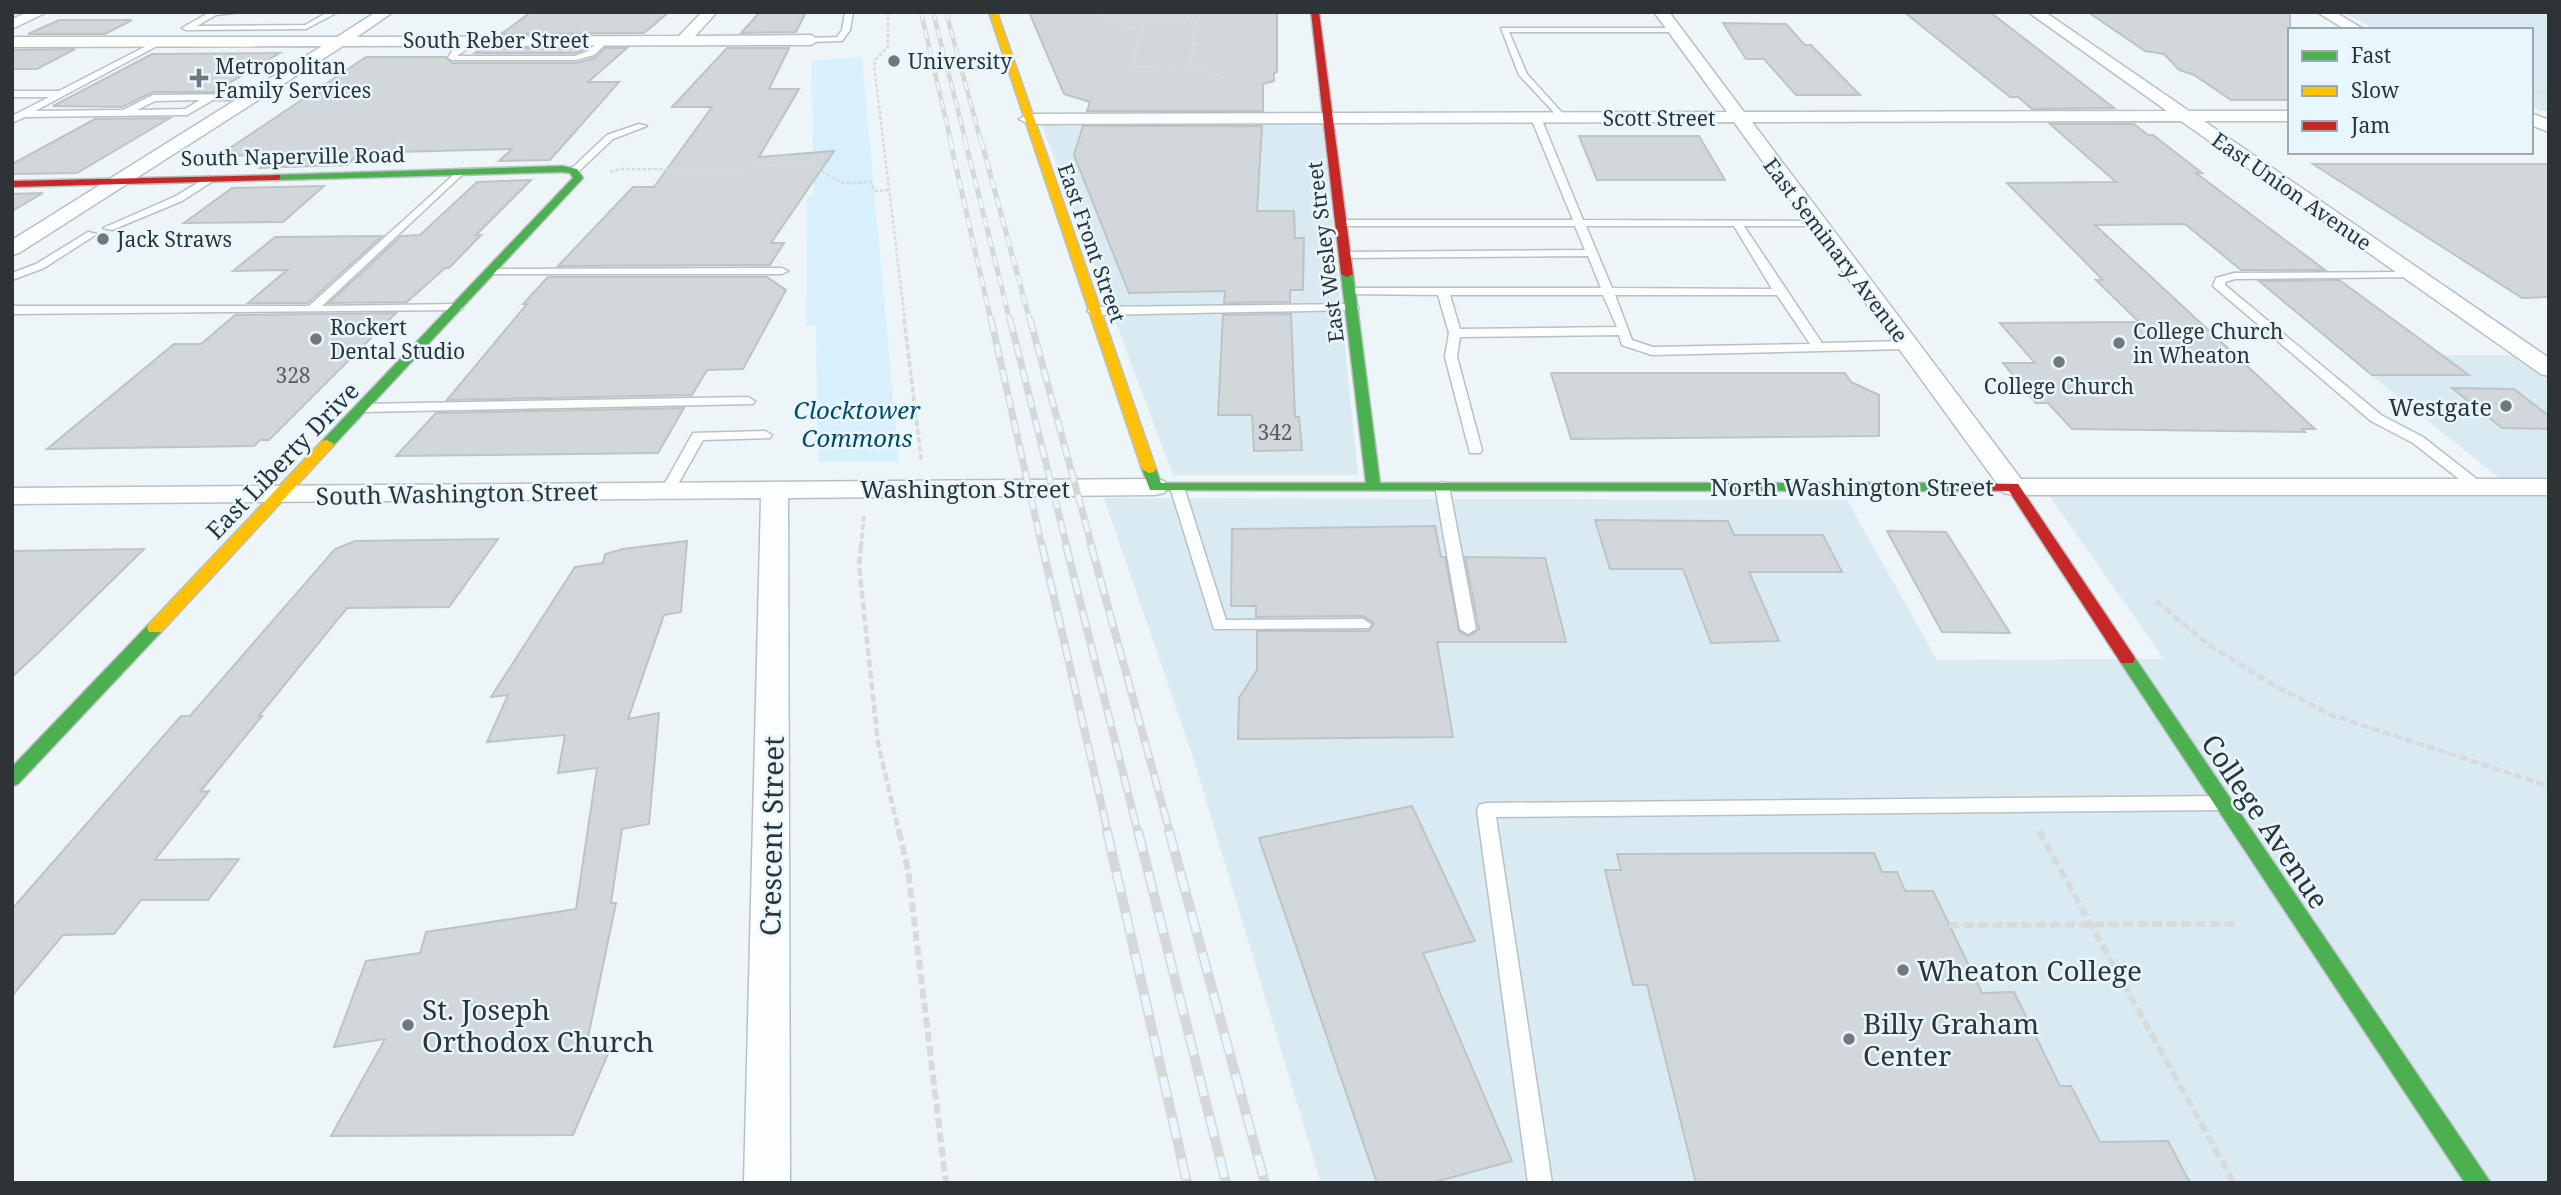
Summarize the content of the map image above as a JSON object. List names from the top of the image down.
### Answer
{
  "streets": {
    "street": [
      "South Reber Street",
      "Scott Street",
      "South Naperville Road",
      "East Union Avenue",
      "East Front Street",
      "East Seminary Avenue",
      "East Wesley Street",
      "East Liberty Drive",
      "North Washington Street",
      "Washington Street",
      "South Washington Street",
      "College Avenue",
      "Crescent Street"
    ]
  },
  "crossings": [
    ["Scott Street", "East Union Avenue"],
    ["Scott Street", "East Front Street"],
    ["Scott Street", "East Seminary Avenue"],
    ["Scott Street", "East Wesley Street"],
    ["South Naperville Road", "East Liberty Drive"],
    ["East Front Street", "North Washington Street"],
    ["East Front Street", "Washington Street"],
    ["East Seminary Avenue", "North Washington Street"],
    ["East Seminary Avenue", "College Avenue"],
    ["East Wesley Street", "North Washington Street"],
    ["East Liberty Drive", "South Washington Street"],
    ["North Washington Street", "Washington Street"],
    ["North Washington Street", "College Avenue"],
    ["Washington Street", "South Washington Street"],
    ["Washington Street", "Crescent Street"],
    ["South Washington Street", "Crescent Street"]
  ],
  "parks": ["Clocktower Commons"],
  "places": {
    "other": [
      "University",
      "Jack Straws",
      "Rockert Dental Studio",
      "College Church in Wheaton",
      "College Church",
      "Westgate",
      "Wheaton College",
      "St. Joseph Orthodox Church",
      "Billy Graham Center"
    ],
    "health": ["Metropolitan Family Services"]
  },
  "house_numbers": ["328", "342"],
  "legend": ["Fast", "Slow", "Jam"]
}
